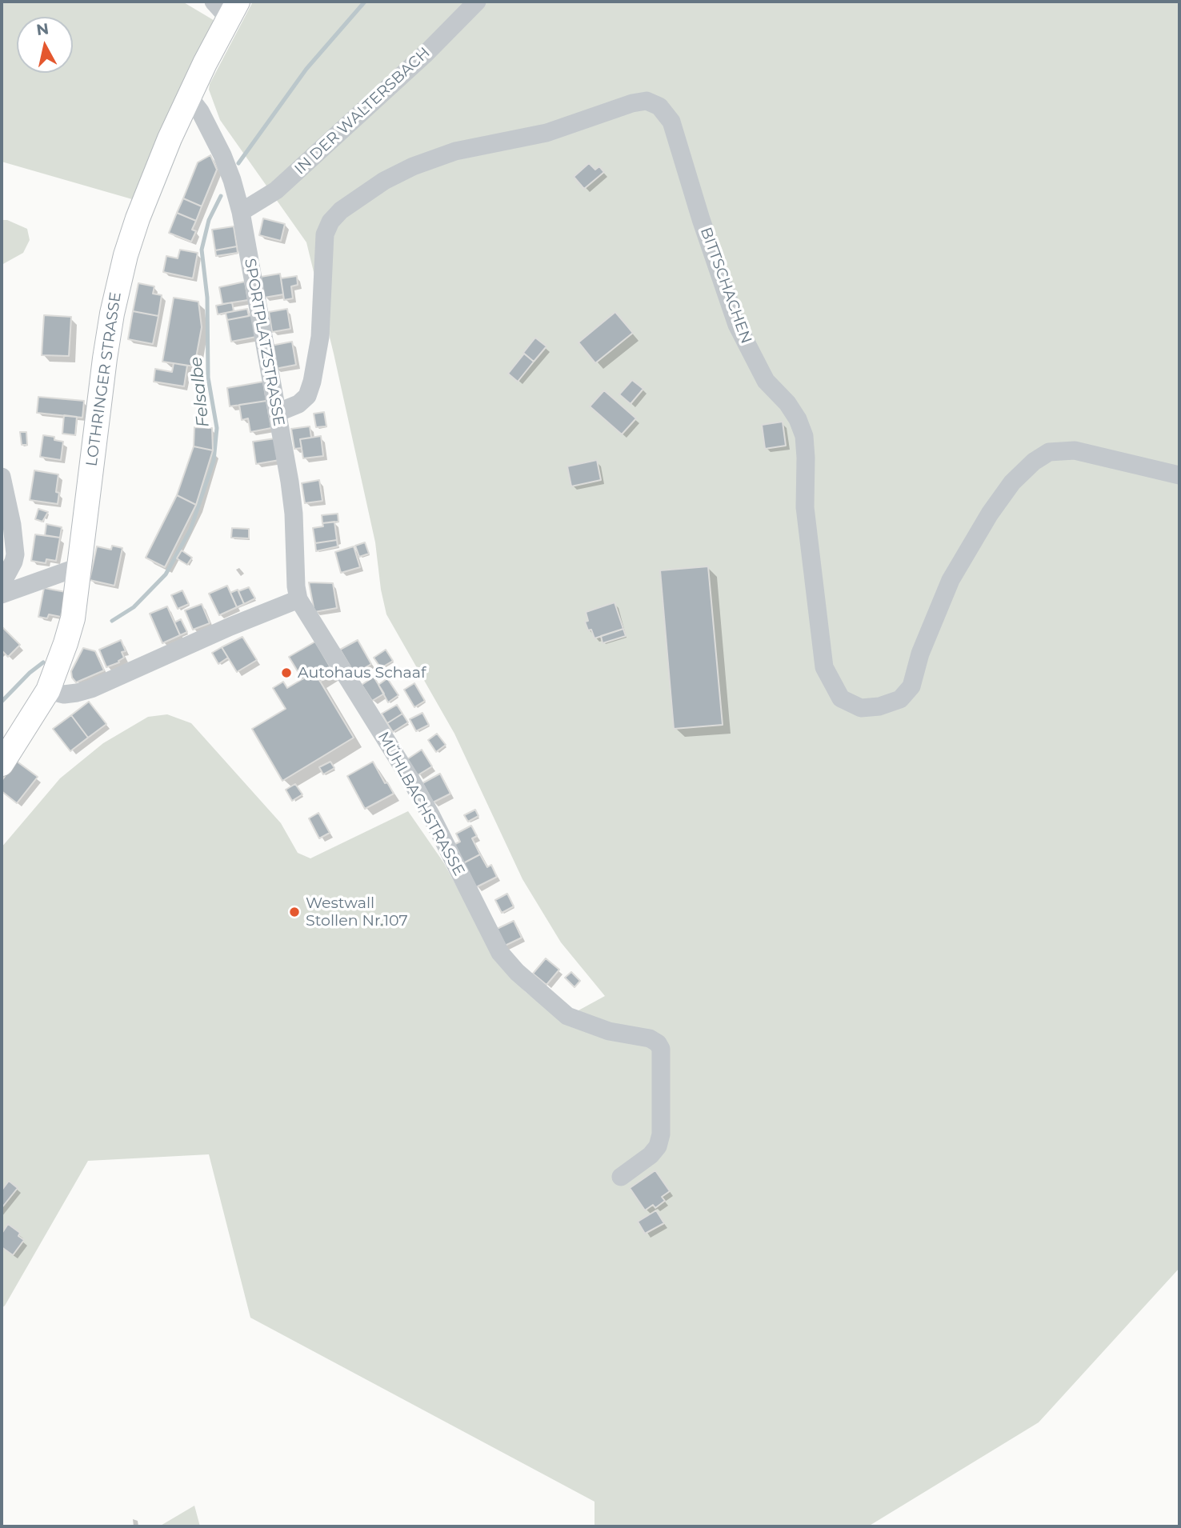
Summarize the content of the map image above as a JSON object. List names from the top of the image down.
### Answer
{
  "streets": {
    "main road": ["LOTHRINGER STRASSE"],
    "street": [
      "IN DER WALTERSBACH",
      "BITTSCHACHEN",
      "SPORTPLATZSTRASSE",
      "MÜHLBACHSTRASSE"
    ]
  },
  "crossings": [
    ["IN DER WALTERSBACH", "SPORTPLATZSTRASSE"],
    ["BITTSCHACHEN", "SPORTPLATZSTRASSE"],
    ["SPORTPLATZSTRASSE", "LOTHRINGER STRASSE"],
    ["SPORTPLATZSTRASSE", "MÜHLBACHSTRASSE"]
  ],
  "water": ["Felsalbe"],
  "places": ["Autohaus Schaaf", "Westwall Stollen Nr.107"],
  "north": "top"
}
